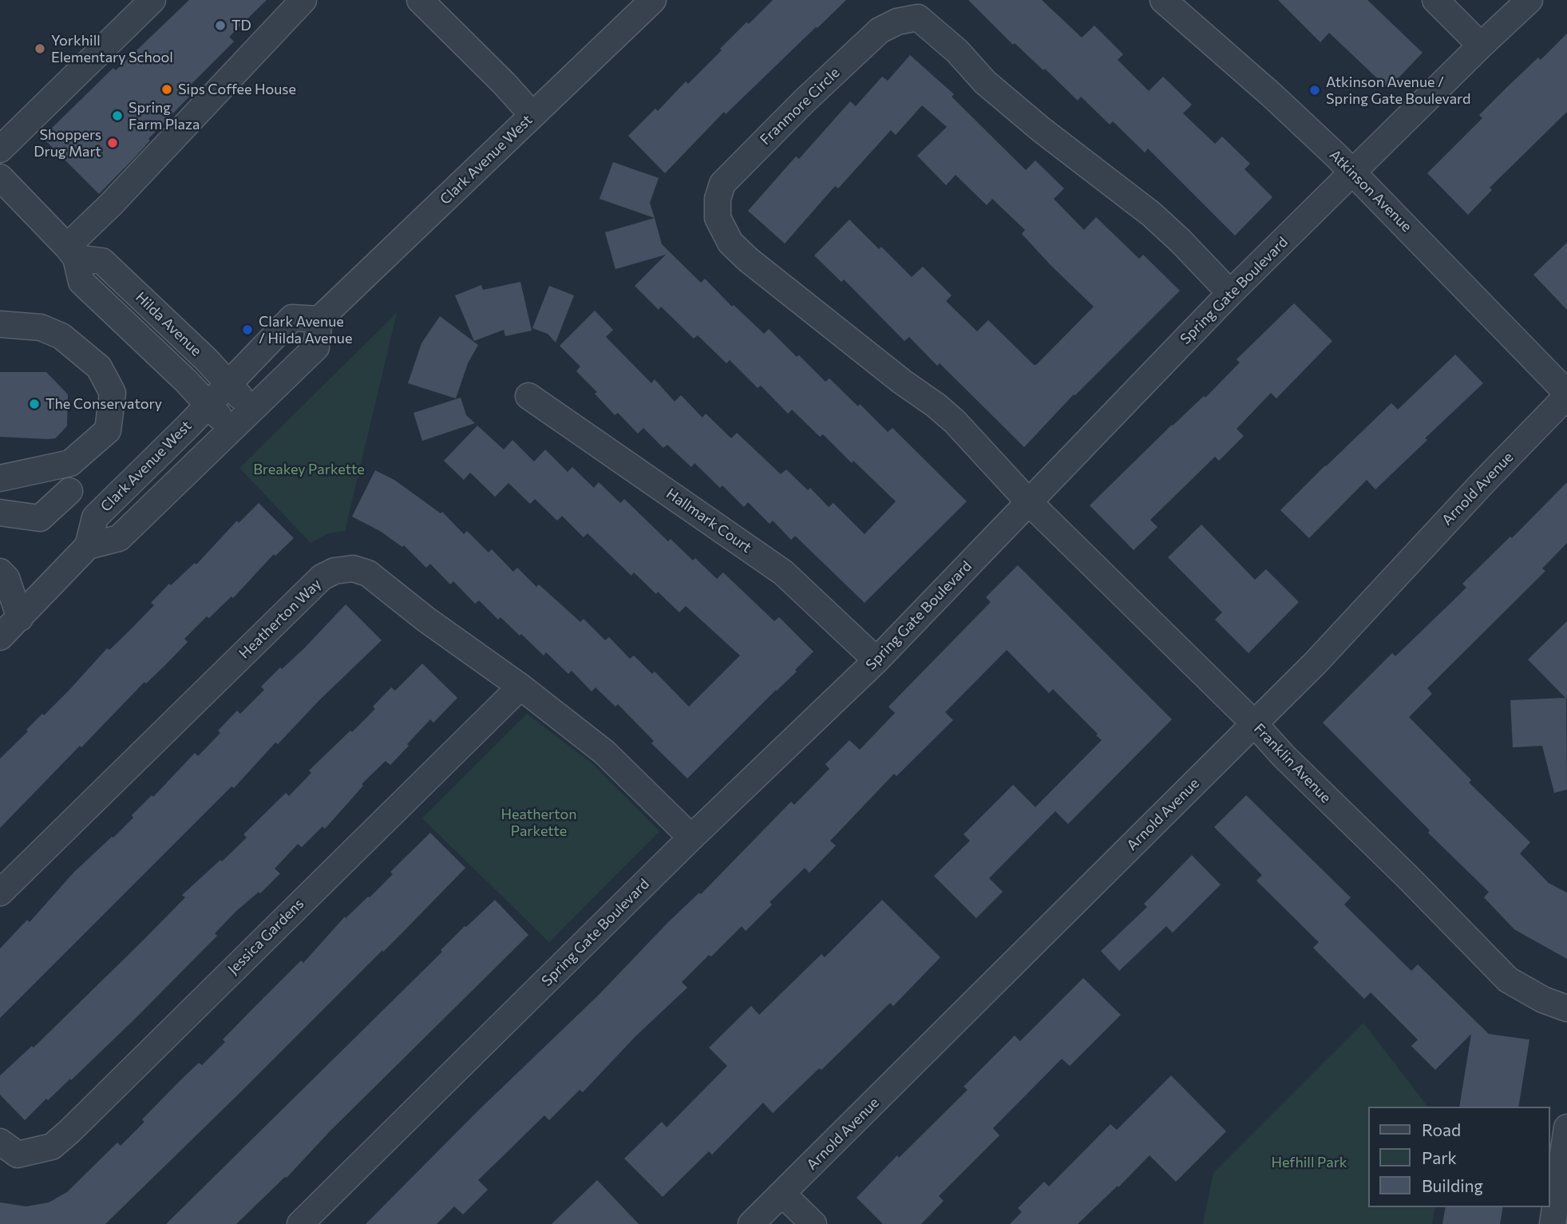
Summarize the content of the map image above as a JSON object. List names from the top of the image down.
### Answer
{
  "streets": {
    "street": [
      "Franmore Circle",
      "Clark Avenue West",
      "Atkinson Avenue",
      "Spring Gate Boulevard",
      "Hilda Avenue",
      "Arnold Avenue",
      "Hallmark Court",
      "Heatherton Way",
      "Franklin Avenue",
      "Jessica Gardens"
    ]
  },
  "crossings": [
    ["Franmore Circle", "Spring Gate Boulevard"],
    ["Franmore Circle", "Franklin Avenue"],
    ["Clark Avenue West", "Hilda Avenue"],
    ["Atkinson Avenue", "Spring Gate Boulevard"],
    ["Atkinson Avenue", "Arnold Avenue"],
    ["Spring Gate Boulevard", "Hallmark Court"],
    ["Spring Gate Boulevard", "Heatherton Way"],
    ["Spring Gate Boulevard", "Franklin Avenue"],
    ["Arnold Avenue", "Franklin Avenue"],
    ["Heatherton Way", "Jessica Gardens"]
  ],
  "parks": ["Breakey Parkette", "Heatherton Parkette", "Hefhill Park"],
  "places": [
    "TD",
    "Yorkhill Elementary School",
    "Sips Coffee House",
    "Atkinson Avenue / Spring Gate Boulevard",
    "Spring Farm Plaza",
    "Shoppers Drug Mart",
    "Clark Avenue / Hilda Avenue",
    "The Conservatory"
  ],
  "legend": ["Road", "Park", "Building"]
}
